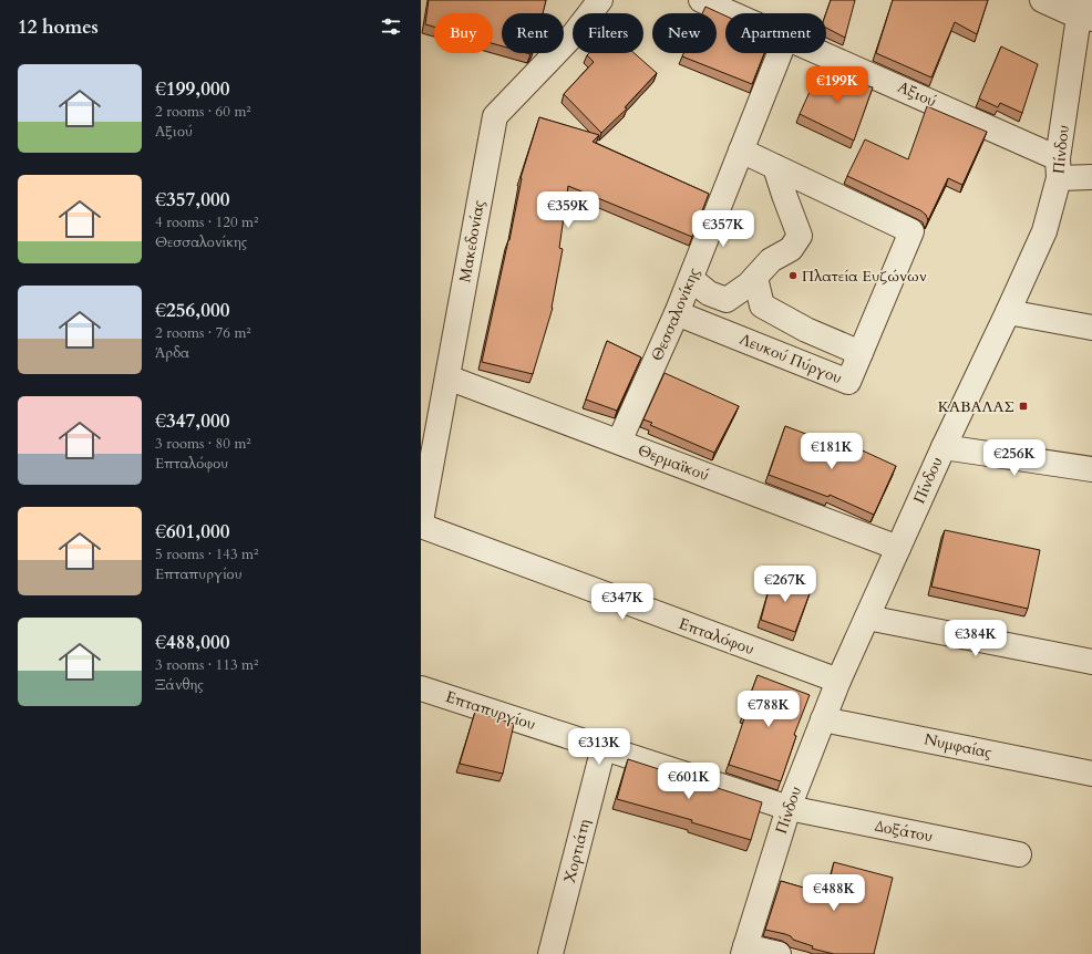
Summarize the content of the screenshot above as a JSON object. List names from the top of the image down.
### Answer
{
  "streets": {
    "street": [
      "Αξιού",
      "Πίνδου",
      "Μακεδονίας",
      "Θεσσαλονίκης",
      "Λευκού Πύργου",
      "Θερμαϊκού",
      "Επταλόφου",
      "Επταπυργίου",
      "Νυμφαίας",
      "Δοξάτου",
      "Χορτιάτη"
    ]
  },
  "crossings": [
    ["Αξιού", "Πίνδου"],
    ["Πίνδου", "Θερμαϊκού"],
    ["Πίνδου", "Επταλόφου"],
    ["Πίνδου", "Επταπυργίου"],
    ["Πίνδου", "Νυμφαίας"],
    ["Πίνδου", "Δοξάτου"],
    ["Μακεδονίας", "Θερμαϊκού"],
    ["Θεσσαλονίκης", "Λευκού Πύργου"],
    ["Θεσσαλονίκης", "Θερμαϊκού"],
    ["Επταπυργίου", "Δοξάτου"],
    ["Επταπυργίου", "Χορτιάτη"]
  ],
  "places": {
    "other": ["Πλατεία Ευζώνων"],
    "transit": ["ΚΑΒΑΛΑΣ"]
  },
  "page": {
    "heading": "12 homes",
    "chip": [
      "Buy",
      "Rent",
      "Filters",
      "New",
      "Apartment"
    ],
    "list": [
      {
        "name": "€199,000",
        "note": "2 rooms · 60 m² · Αξιού"
      },
      {
        "name": "€357,000",
        "note": "4 rooms · 120 m² · Θεσσαλονίκης"
      },
      {
        "name": "€256,000",
        "note": "2 rooms · 76 m² · Άρδα"
      },
      {
        "name": "€347,000",
        "note": "3 rooms · 80 m² · Επταλόφου"
      },
      {
        "name": "€601,000",
        "note": "5 rooms · 143 m² · Επταπυργίου"
      },
      {
        "name": "€488,000",
        "note": "3 rooms · 113 m² · Ξάνθης"
      }
    ],
    "price": [
      "€199K",
      "€359K",
      "€357K",
      "€181K",
      "€256K",
      "€267K",
      "€347K",
      "€384K",
      "€788K",
      "€313K",
      "€601K",
      "€488K"
    ]
  }
}
